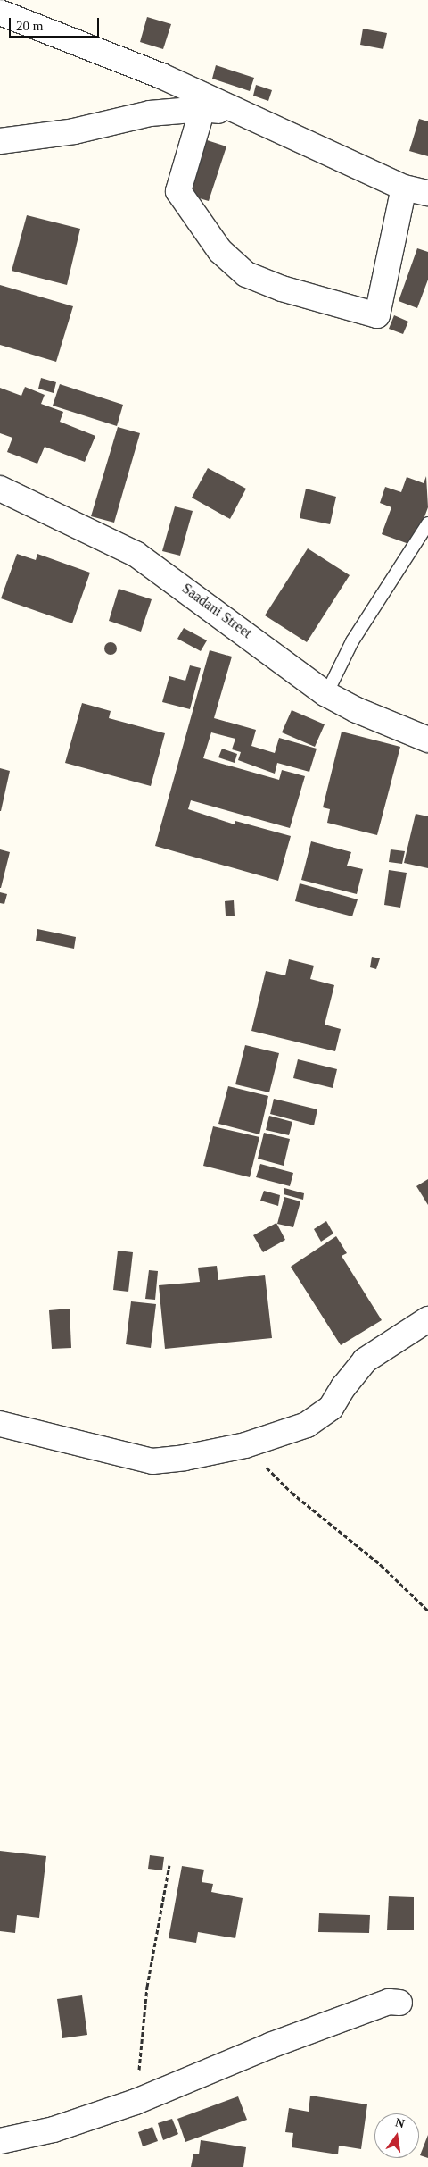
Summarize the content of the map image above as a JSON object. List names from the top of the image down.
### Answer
{
  "streets": {
    "street": ["Saadani Street"]
  },
  "scale_bar": "20 m",
  "north": "top"
}
